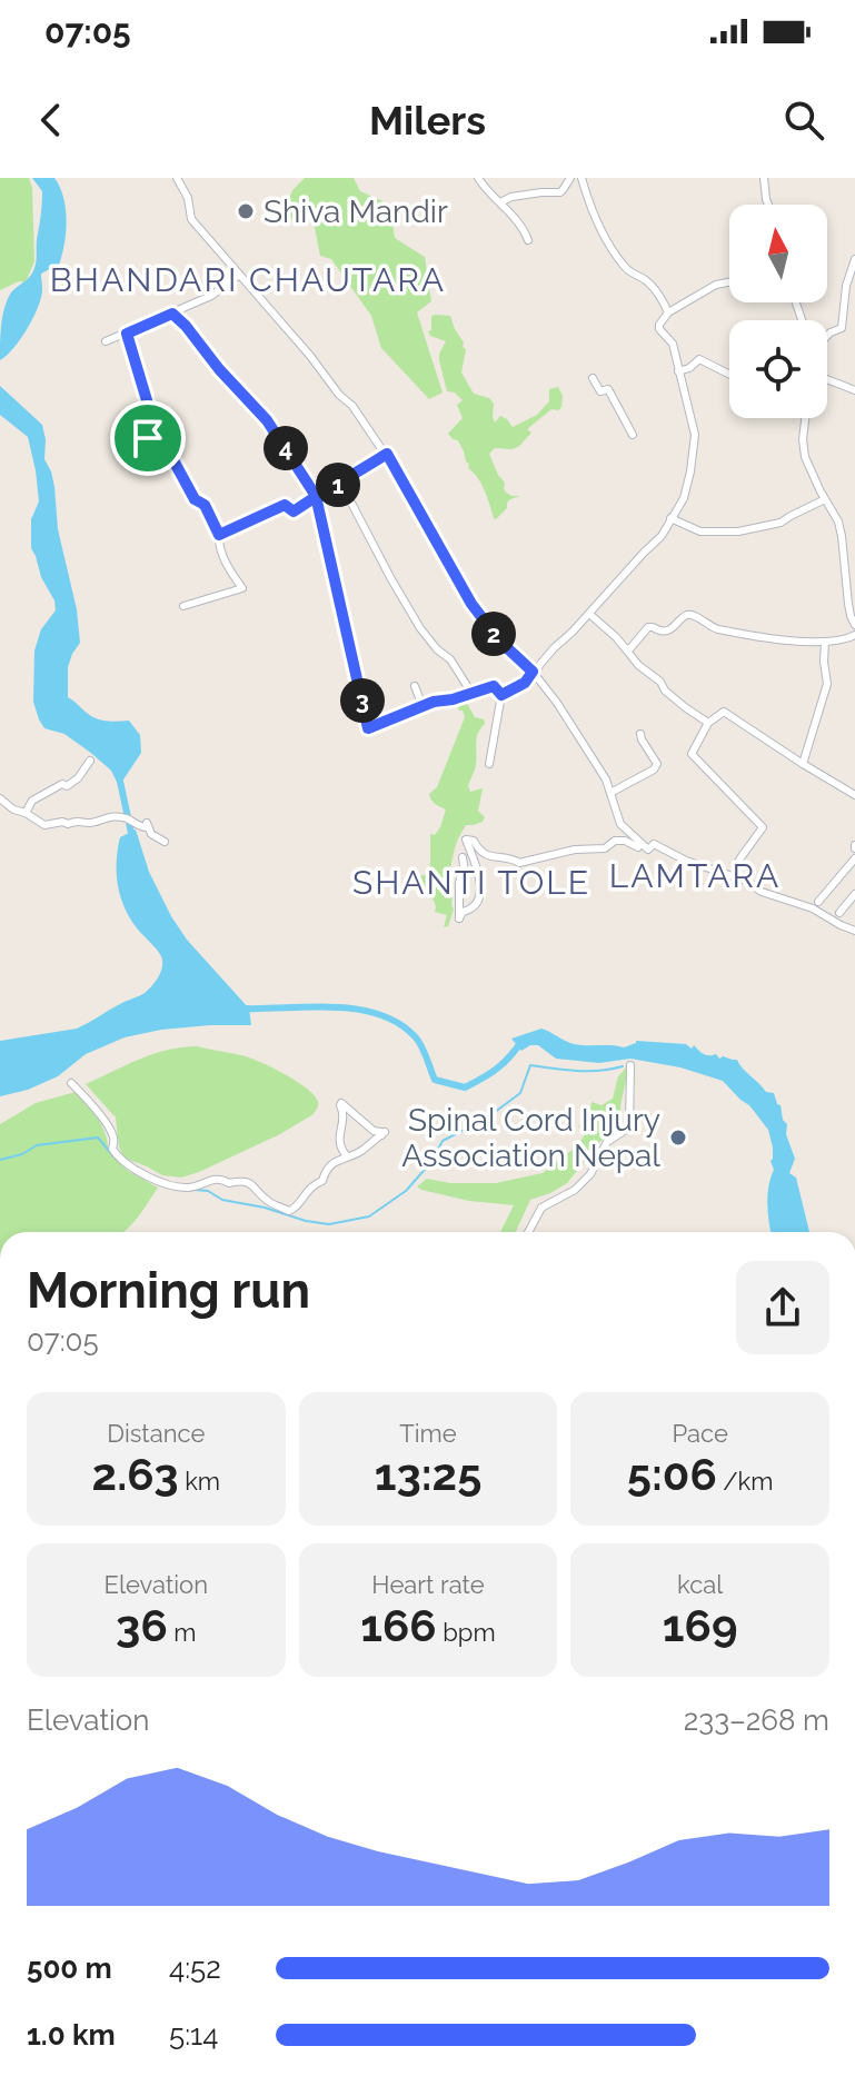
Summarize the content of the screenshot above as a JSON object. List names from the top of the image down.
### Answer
{
  "districts": ["BHANDARI CHAUTARA", "LAMTARA", "SHANTI TOLE"],
  "places": ["Shiva Mandir", "Spinal Cord Injury Association Nepal"],
  "north": "top",
  "page": {
    "status": "07:05",
    "header": "Milers",
    "pins": [
      "4",
      "1",
      "2",
      "3"
    ],
    "heading": ["Morning run", "07:05"],
    "stats": [
      ["Distance", "2.63 km"],
      ["Time", "13:25"],
      ["Pace", "5:06 /km"],
      ["Elevation", "36 m"],
      ["Heart rate", "166 bpm"],
      ["kcal", "169"]
    ],
    "chart": ["Elevation", "233–268 m"],
    "list": [
      {
        "name": "500 m",
        "note": "4:52"
      },
      {
        "name": "1.0 km",
        "note": "5:14"
      }
    ]
  }
}
